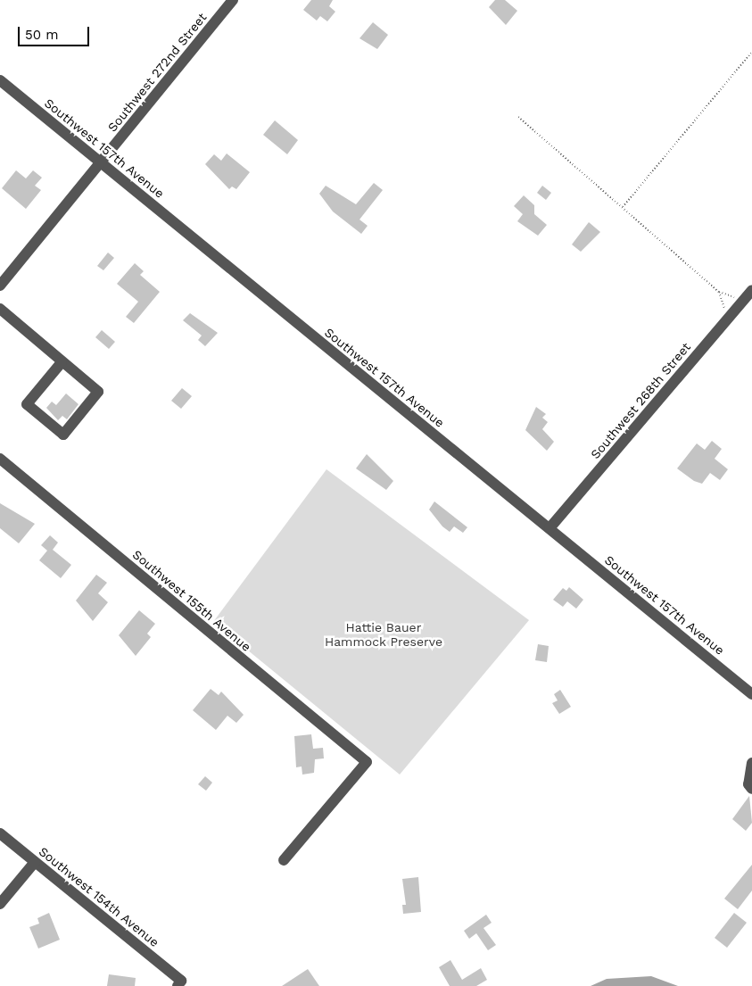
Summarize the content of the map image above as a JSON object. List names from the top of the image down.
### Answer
{
  "streets": {
    "street": [
      "Southwest 272nd Street",
      "Southwest 157th Avenue",
      "Southwest 268th Street",
      "Southwest 155th Avenue",
      "Southwest 154th Avenue"
    ]
  },
  "crossings": [
    ["Southwest 272nd Street", "Southwest 157th Avenue"],
    ["Southwest 157th Avenue", "Southwest 268th Street"]
  ],
  "parks": ["Hattie Bauer Hammock Preserve"],
  "scale_bar": "50 m"
}
